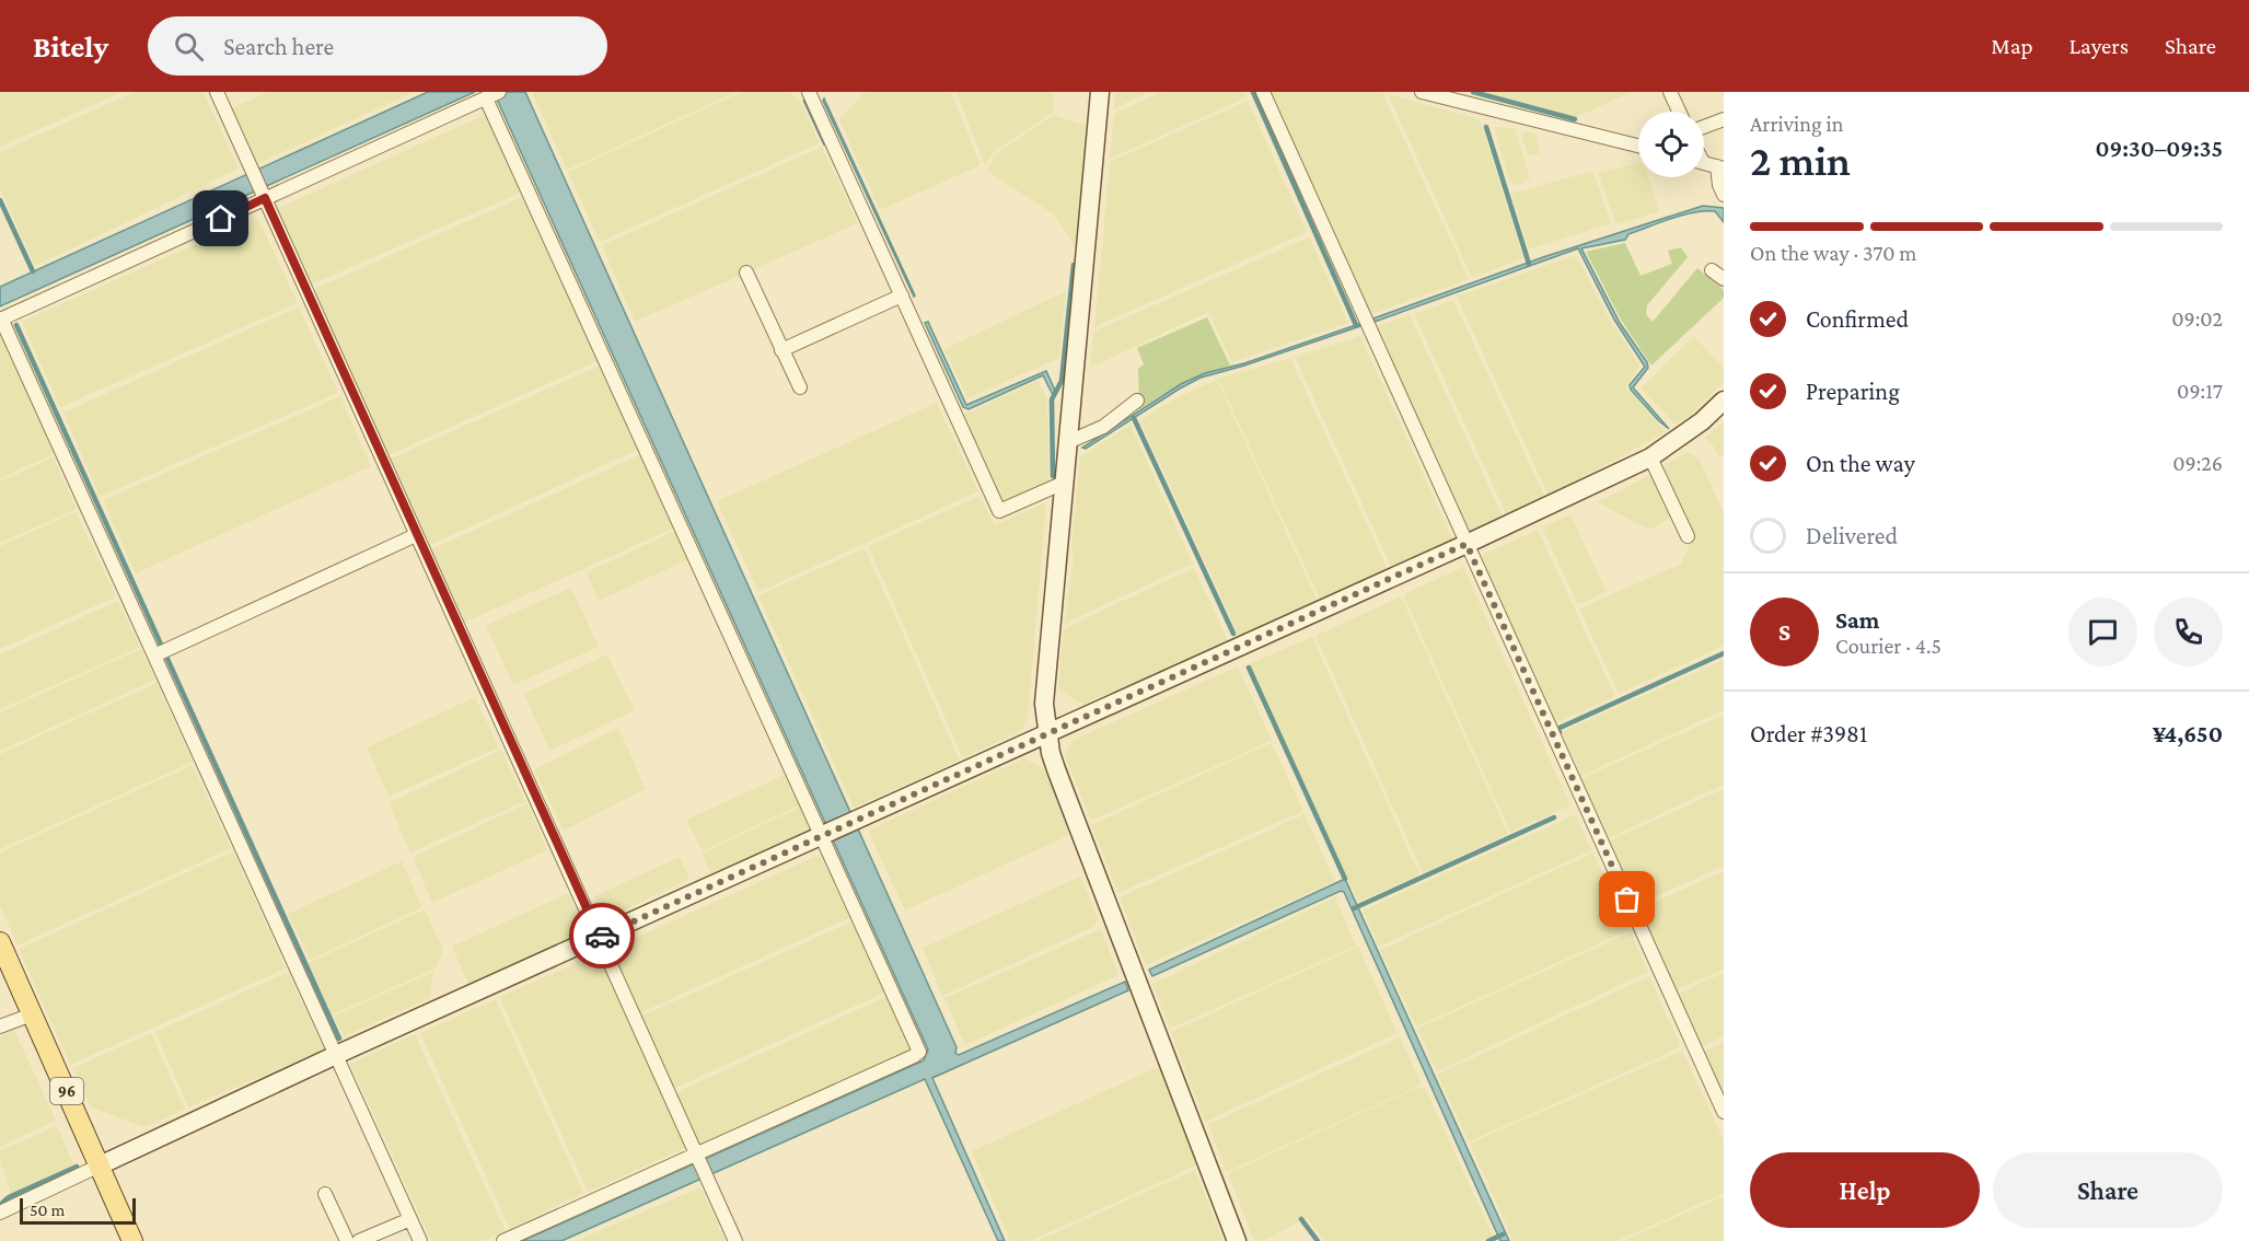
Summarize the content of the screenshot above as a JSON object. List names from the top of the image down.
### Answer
{
  "streets": {
    "main road": ["96"]
  },
  "scale_bar": "50 m",
  "page": {
    "header": "Bitely",
    "search": "Search here",
    "nav": ["Map", "Layers", "Share"],
    "heading": ["2 min", "Arriving in", "09:30–09:35"],
    "panel": [
      "Sam",
      "Courier · 4.5",
      "Order #3981",
      "¥4,650"
    ],
    "bar": "On the way · 370 m",
    "list": [
      ["Confirmed", "09:02"],
      ["Preparing", "09:17"],
      ["On the way", "09:26"],
      "Delivered"
    ],
    "round": "S",
    "buttons": ["Help", "Share"],
    "scale": "50 m"
  }
}
